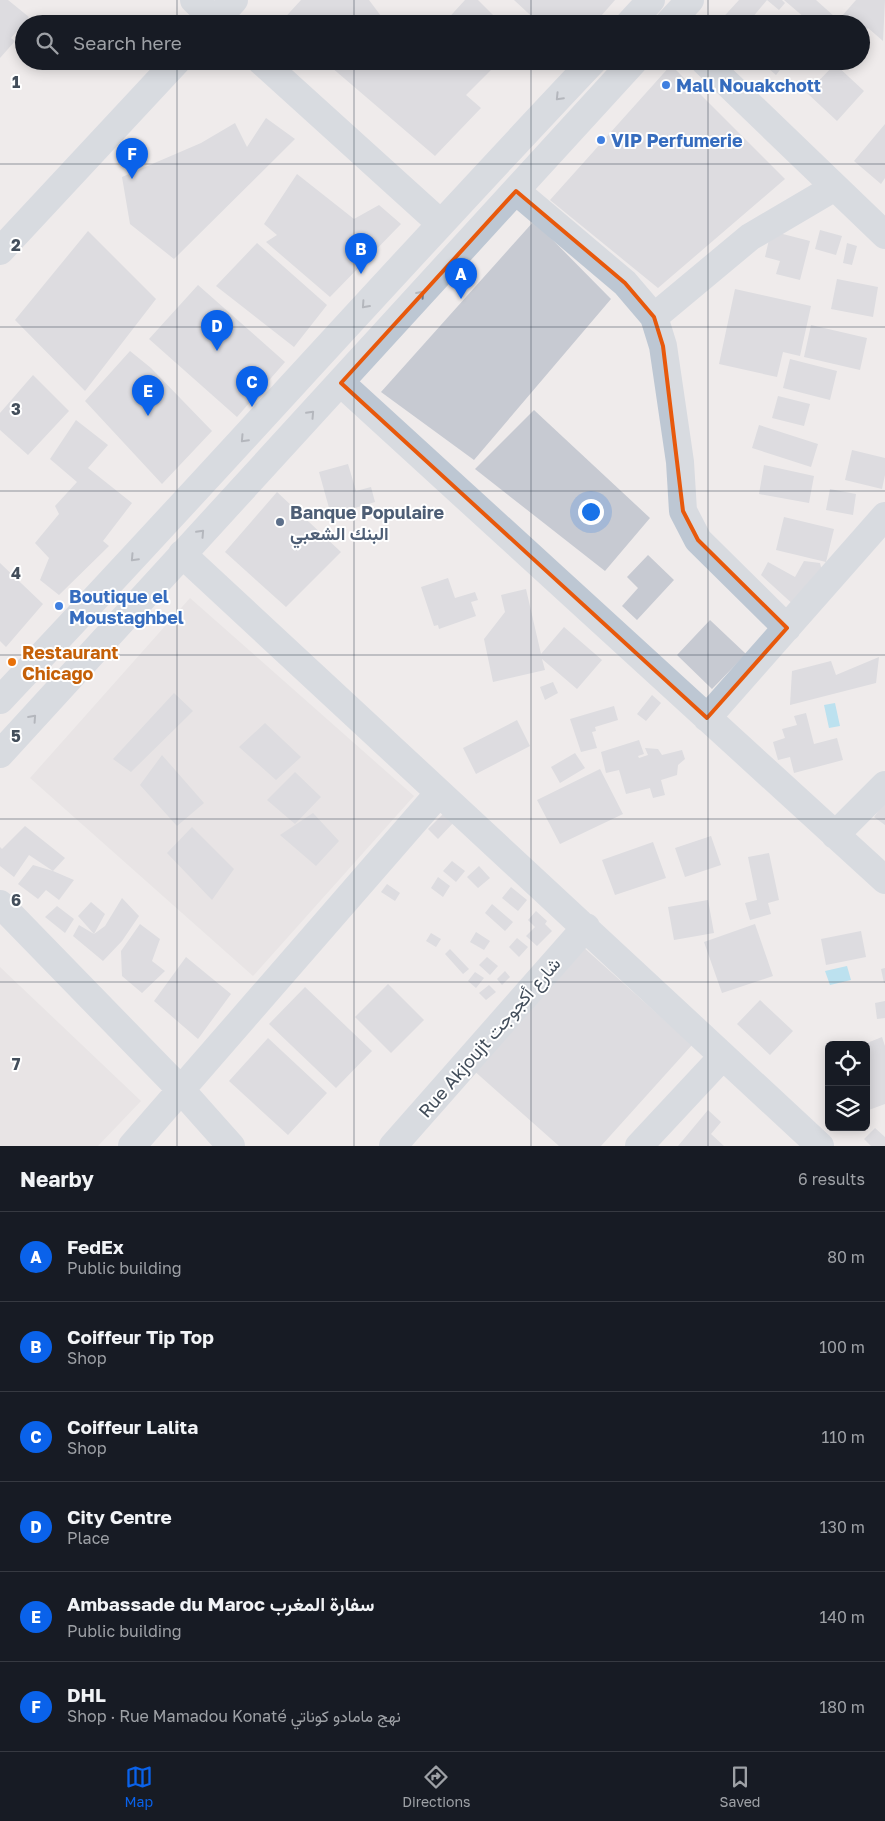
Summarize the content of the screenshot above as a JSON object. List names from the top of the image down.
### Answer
{
  "streets": {
    "street": ["Rue Akjoujt شارع أكجوجت"]
  },
  "places": [
    "Mall Nouakchott",
    "VIP Perfumerie",
    "Banque Populaire البنك الشعبي",
    "Boutique el Moustaghbel",
    "Restaurant Chicago"
  ],
  "page": {
    "search": "Search here",
    "pins": [
      "F",
      "B",
      "A",
      "D",
      "C",
      "E"
    ],
    "heading": ["Nearby", "6 results"],
    "list": [
      {
        "mark": "A",
        "name": "FedEx",
        "note": "Public building",
        "value": "80 m"
      },
      {
        "mark": "B",
        "name": "Coiffeur Tip Top",
        "note": "Shop",
        "value": "100 m"
      },
      {
        "mark": "C",
        "name": "Coiffeur Lalita",
        "note": "Shop",
        "value": "110 m"
      },
      {
        "mark": "D",
        "name": "City Centre",
        "note": "Place",
        "value": "130 m"
      },
      {
        "mark": "E",
        "name": "Ambassade du Maroc سفارة المغرب",
        "note": "Public building",
        "value": "140 m"
      },
      {
        "mark": "F",
        "name": "DHL",
        "note": "Shop · Rue Mamadou Konaté نهج مامادو كوناتي",
        "value": "180 m"
      }
    ],
    "nav": ["Map", "Directions", "Saved"]
  },
  "grid": {
    "rows": [
      "1",
      "2",
      "3",
      "4",
      "5",
      "6",
      "7"
    ]
  }
}
